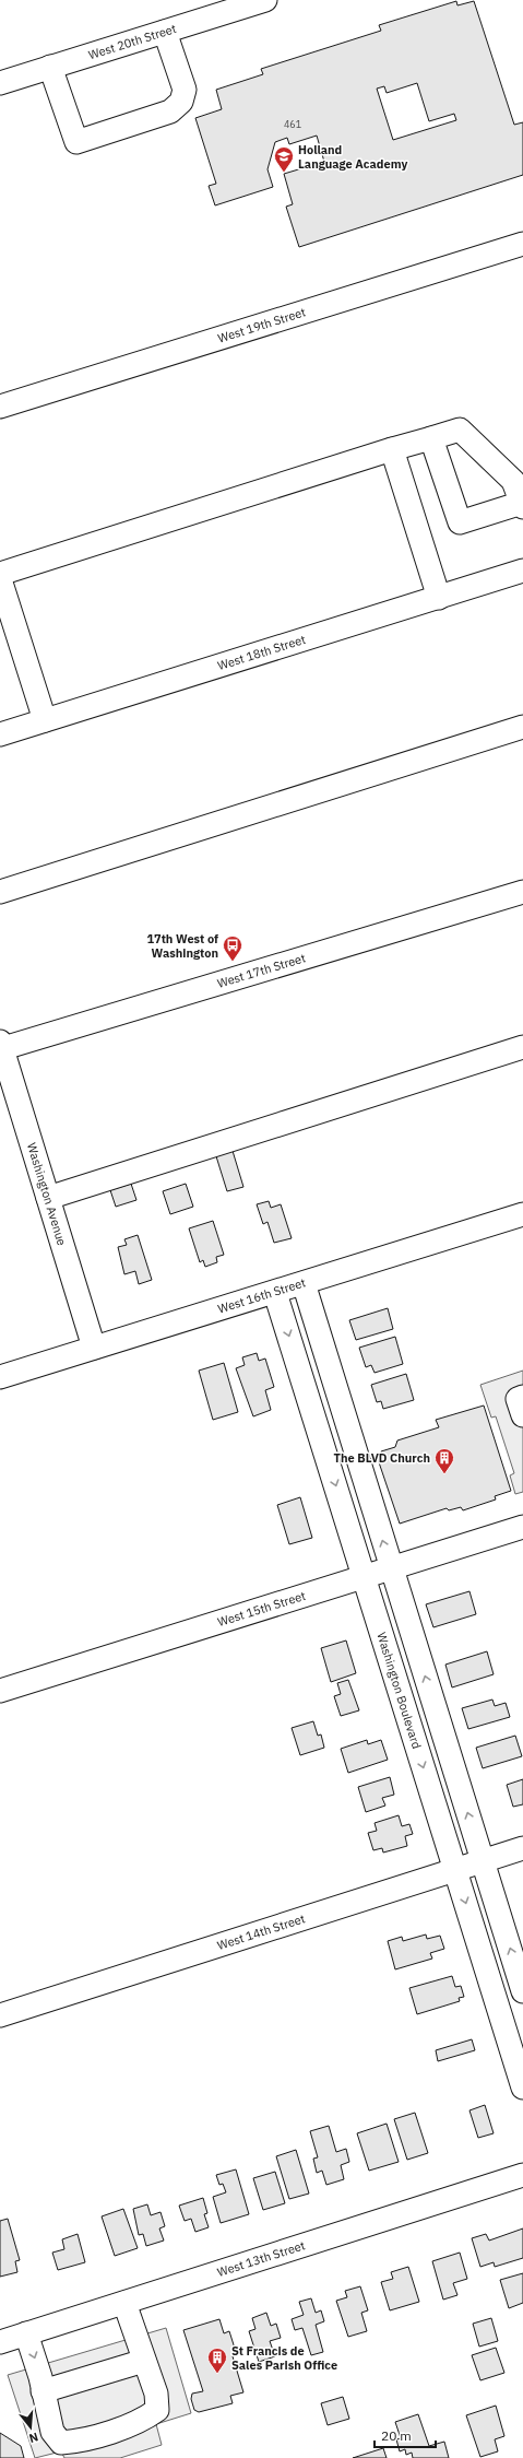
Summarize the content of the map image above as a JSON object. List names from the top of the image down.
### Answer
{
  "streets": {
    "street": [
      "West 20th Street",
      "West 19th Street",
      "West 18th Street",
      "West 17th Street",
      "Washington Avenue",
      "West 16th Street",
      "West 15th Street",
      "Washington Boulevard",
      "West 14th Street",
      "West 13th Street"
    ]
  },
  "crossings": [
    ["West 17th Street", "Washington Avenue"],
    ["Washington Avenue", "West 16th Street"],
    ["West 16th Street", "Washington Boulevard"],
    ["West 15th Street", "Washington Boulevard"],
    ["Washington Boulevard", "West 14th Street"]
  ],
  "places": {
    "school or university": ["Holland Language Academy"],
    "bus stop": ["17th West of Washington"],
    "building": ["The BLVD Church", "St Francis de Sales Parish Office"]
  },
  "house_numbers": ["461"],
  "scale_bar": "20 m",
  "north": "bottom"
}
